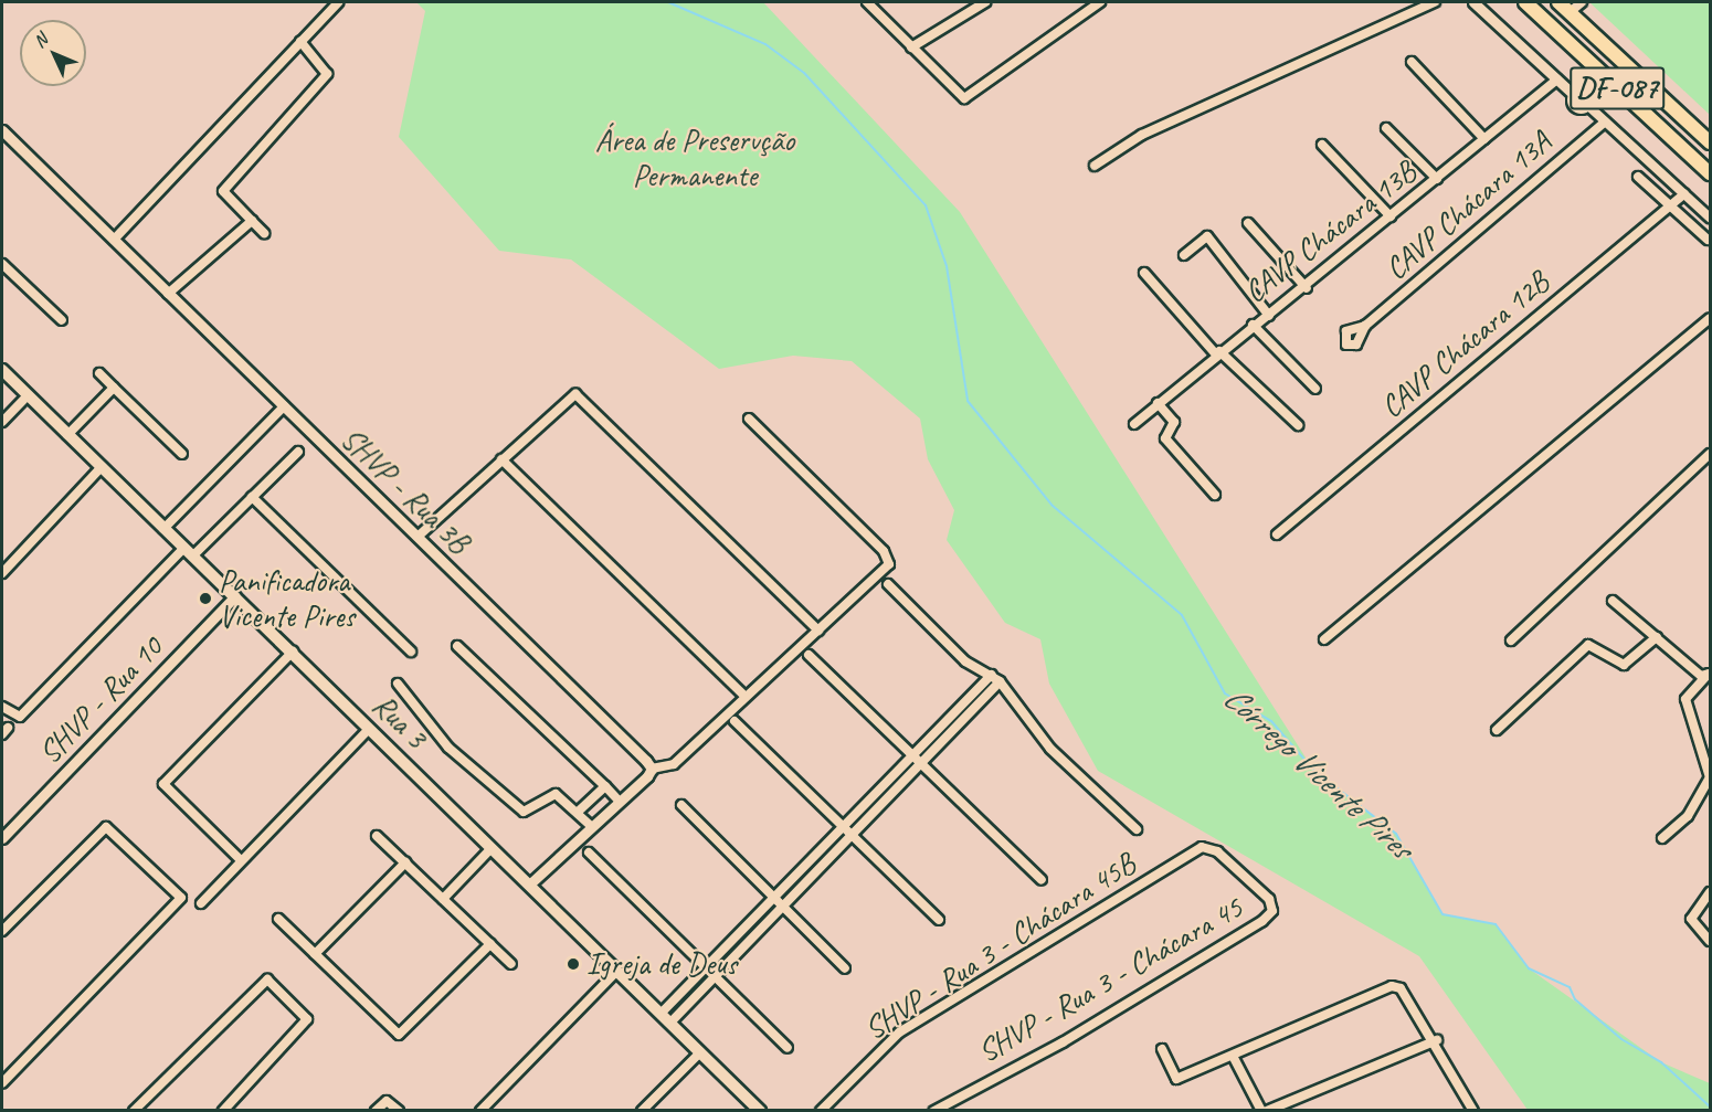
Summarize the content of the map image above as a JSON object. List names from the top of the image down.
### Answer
{
  "streets": {
    "main road": ["DF-087", "Rua 3"],
    "street": [
      "CAVP Chácara 13A",
      "CAVP Chácara 13B",
      "CAVP Chácara 12B",
      "SHVP - Rua 3B",
      "SHVP - Rua 10",
      "SHVP - Rua 3 - Chácara 45B",
      "SHVP - Rua 3 - Chácara 45"
    ]
  },
  "crossings": [
    ["SHVP - Rua 10", "Rua 3"],
    ["SHVP - Rua 3 - Chácara 45B", "SHVP - Rua 3 - Chácara 45"]
  ],
  "water": ["Córrego Vicente Pires"],
  "parks": ["Área de Preservção Permanente"],
  "places": ["Panificadora Vicente Pires", "Igreja de Deus"],
  "north": "top left"
}
